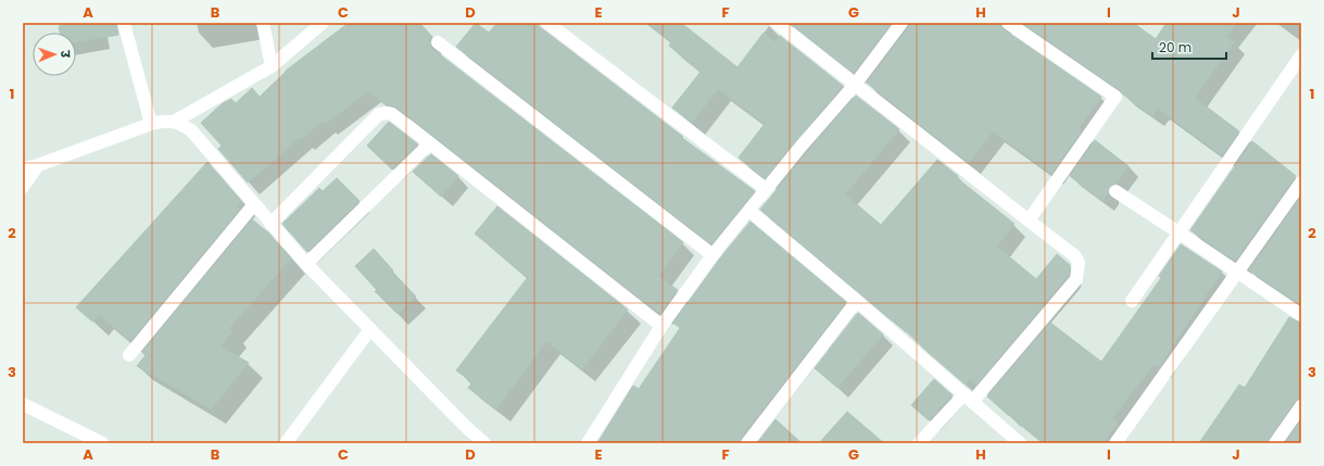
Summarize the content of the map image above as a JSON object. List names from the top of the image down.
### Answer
{
  "scale_bar": "20 m",
  "north": "right",
  "grid": {
    "columns": [
      "A",
      "B",
      "C",
      "D",
      "E",
      "F",
      "G",
      "H",
      "I",
      "J"
    ],
    "rows": ["1", "2", "3"]
  }
}
